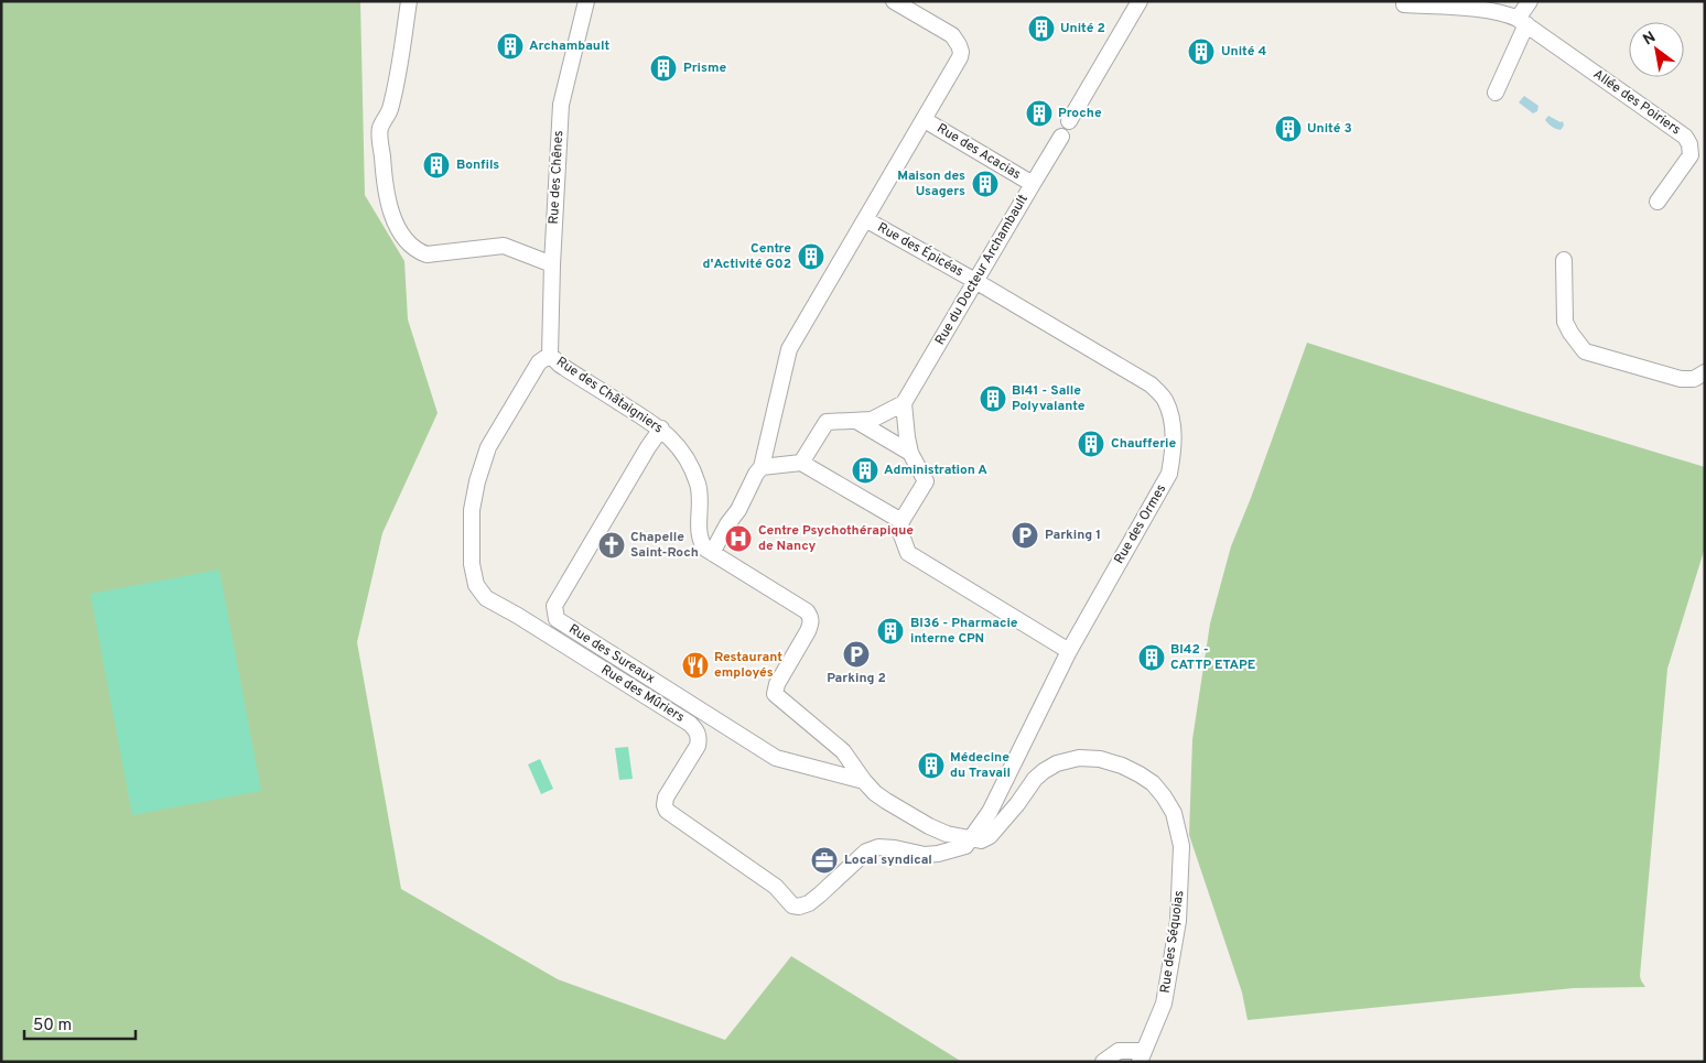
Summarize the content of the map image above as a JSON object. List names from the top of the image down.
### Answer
{
  "streets": {
    "street": [
      "Allée des Poiriers",
      "Rue des Acacias",
      "Rue des Chênes",
      "Rue des Épicéas",
      "Rue du Docteur Archambault",
      "Rue des Châtaigniers",
      "Rue des Ormes",
      "Rue des Sureaux",
      "Rue des Mûriers",
      "Rue des Séquoias"
    ]
  },
  "crossings": [
    ["Rue des Acacias", "Rue du Docteur Archambault"],
    ["Rue des Chênes", "Rue des Châtaigniers"],
    ["Rue des Chênes", "Rue des Mûriers"],
    ["Rue des Épicéas", "Rue du Docteur Archambault"],
    ["Rue des Épicéas", "Rue des Ormes"],
    ["Rue du Docteur Archambault", "Rue des Ormes"],
    ["Rue des Châtaigniers", "Rue des Sureaux"],
    ["Rue des Châtaigniers", "Rue des Mûriers"],
    ["Rue des Ormes", "Rue des Sureaux"],
    ["Rue des Ormes", "Rue des Mûriers"],
    ["Rue des Ormes", "Rue des Séquoias"],
    ["Rue des Sureaux", "Rue des Mûriers"],
    ["Rue des Sureaux", "Rue des Séquoias"],
    ["Rue des Mûriers", "Rue des Séquoias"]
  ],
  "places": {
    "building": [
      "Unité 2",
      "Archambault",
      "Unité 4",
      "Prisme",
      "Proche",
      "Unité 3",
      "Bonfils",
      "Maison des Usagers",
      "Centre d'Activité G02",
      "BI41 - Salle Polyvalante",
      "Chaufferie",
      "Administration A",
      "BI36 - Pharmacie interne CPN",
      "BI42 - CATTP ETAPE",
      "Médecine du Travail"
    ],
    "parking": ["Parking 1", "Parking 2"],
    "hospital": ["Centre Psychothérapique de Nancy"],
    "church": ["Chapelle Saint-Roch"],
    "restaurant": ["Restaurant employés"],
    "office": ["Local syndical"]
  },
  "scale_bar": "50 m",
  "north": "top left"
}
